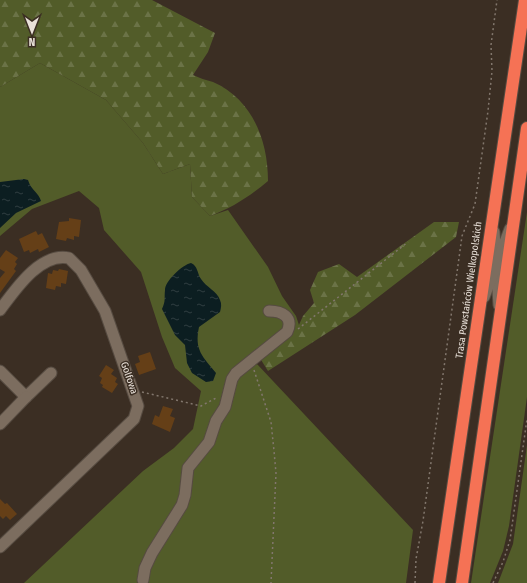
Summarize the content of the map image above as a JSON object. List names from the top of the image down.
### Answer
{
  "streets": {
    "highway": ["Trasa Powstańców Wielkopolskich"],
    "lane": ["Golfowa"]
  },
  "north": "bottom"
}
